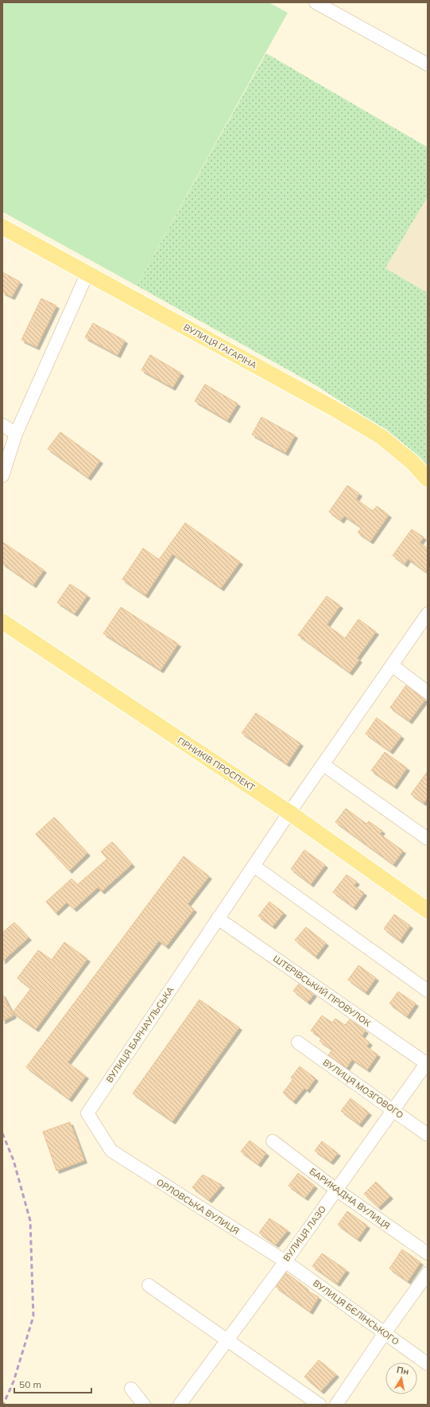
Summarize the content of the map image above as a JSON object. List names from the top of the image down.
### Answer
{
  "streets": {
    "main road": ["ВУЛИЦЯ ГАГАРІНА", "ГІРНИКІВ ПРОСПЕКТ"],
    "street": [
      "ШТЕРІВСЬКИЙ ПРОВУЛОК",
      "ВУЛИЦЯ БАРНАУЛЬСЬКА",
      "ВУЛИЦЯ МОЗГОВОГО",
      "БАРИКАДНА ВУЛИЦЯ",
      "ОРЛОВСЬКА ВУЛИЦЯ",
      "ВУЛИЦЯ ЛАЗО",
      "ВУЛИЦЯ БЄЛІНСЬКОГО"
    ]
  },
  "crossings": [
    ["ШТЕРІВСЬКИЙ ПРОВУЛОК", "ВУЛИЦЯ БАРНАУЛЬСЬКА"],
    ["ШТЕРІВСЬКИЙ ПРОВУЛОК", "ВУЛИЦЯ ЛАЗО"],
    ["ВУЛИЦЯ БАРНАУЛЬСЬКА", "ОРЛОВСЬКА ВУЛИЦЯ"],
    ["ВУЛИЦЯ МОЗГОВОГО", "ВУЛИЦЯ ЛАЗО"],
    ["БАРИКАДНА ВУЛИЦЯ", "ВУЛИЦЯ ЛАЗО"],
    ["ОРЛОВСЬКА ВУЛИЦЯ", "ВУЛИЦЯ ЛАЗО"],
    ["ОРЛОВСЬКА ВУЛИЦЯ", "ВУЛИЦЯ БЄЛІНСЬКОГО"],
    ["ВУЛИЦЯ ЛАЗО", "ВУЛИЦЯ БЄЛІНСЬКОГО"]
  ],
  "scale_bar": "50 m",
  "north": "top"
}
